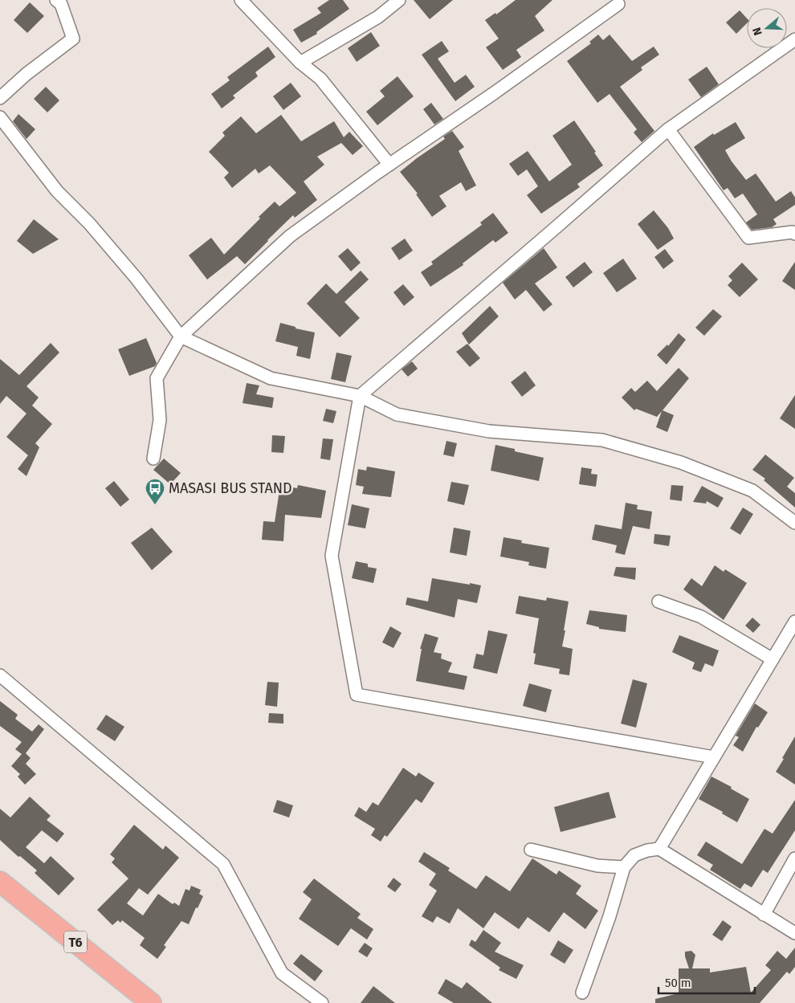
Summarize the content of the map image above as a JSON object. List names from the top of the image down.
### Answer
{
  "streets": {
    "highway": ["T6"]
  },
  "places": {
    "bus stop": ["MASASI BUS STAND"]
  },
  "scale_bar": "50 m",
  "north": "left"
}
